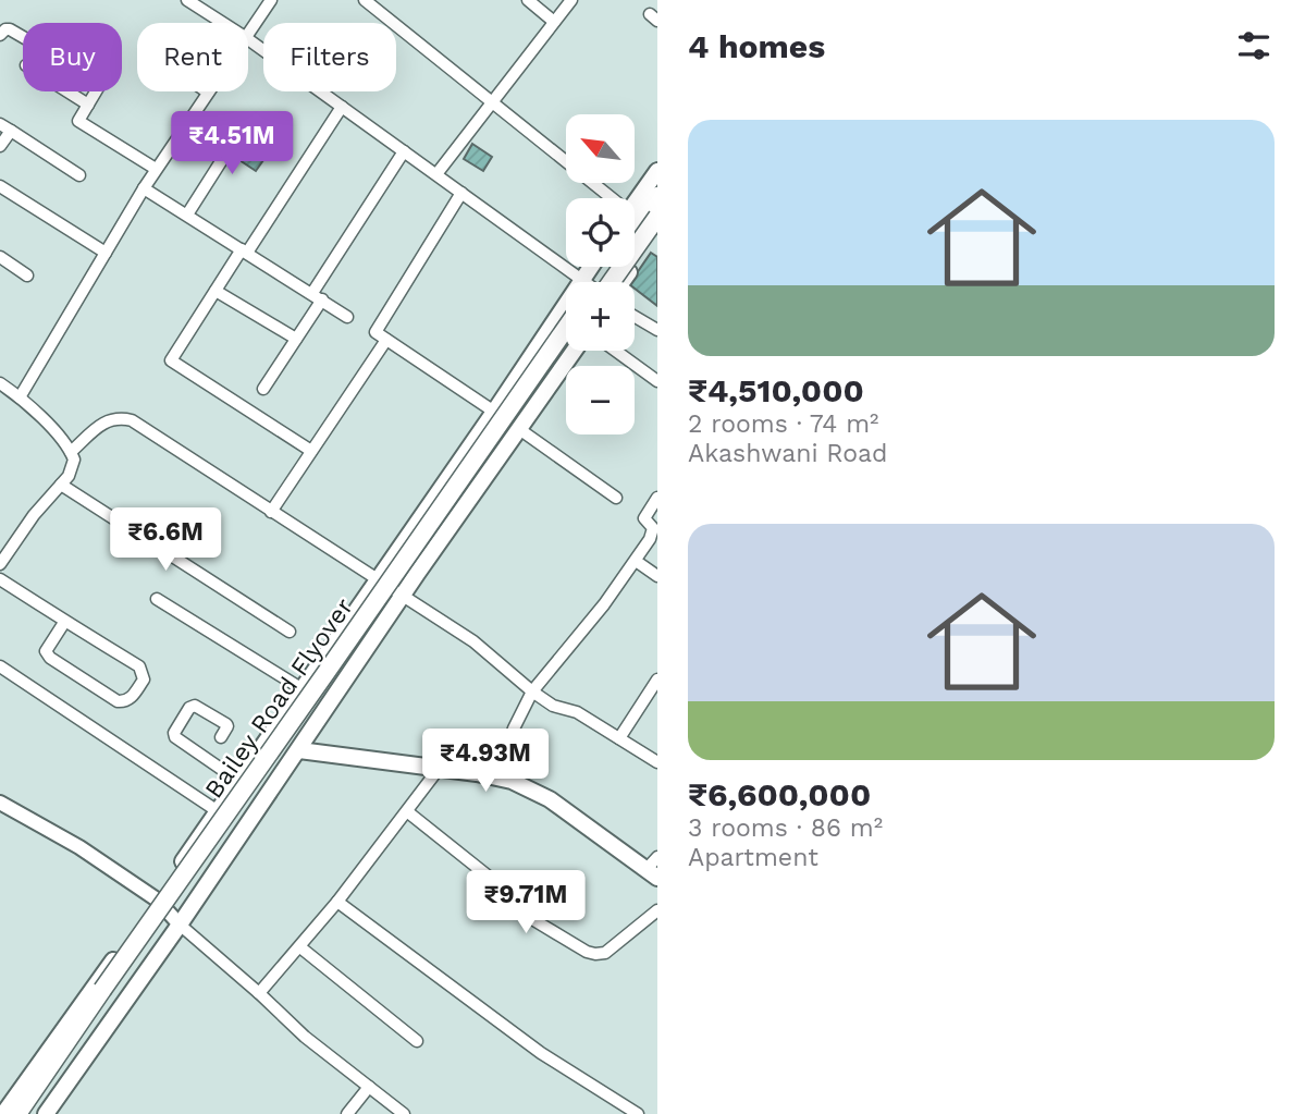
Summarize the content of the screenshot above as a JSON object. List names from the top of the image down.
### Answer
{
  "streets": {
    "highway": ["Bailey Road Flyover"]
  },
  "north": "top left",
  "page": {
    "heading": "4 homes",
    "chip": ["Buy", "Rent", "Filters"],
    "list": [
      {
        "name": "₹4,510,000",
        "note": "2 rooms · 74 m² · Akashwani Road"
      },
      {
        "name": "₹6,600,000",
        "note": "3 rooms · 86 m² · Apartment"
      }
    ],
    "price": [
      "₹4.51M",
      "₹6.6M",
      "₹4.93M",
      "₹9.71M"
    ],
    "map_buttons": ["+", "−"]
  }
}
